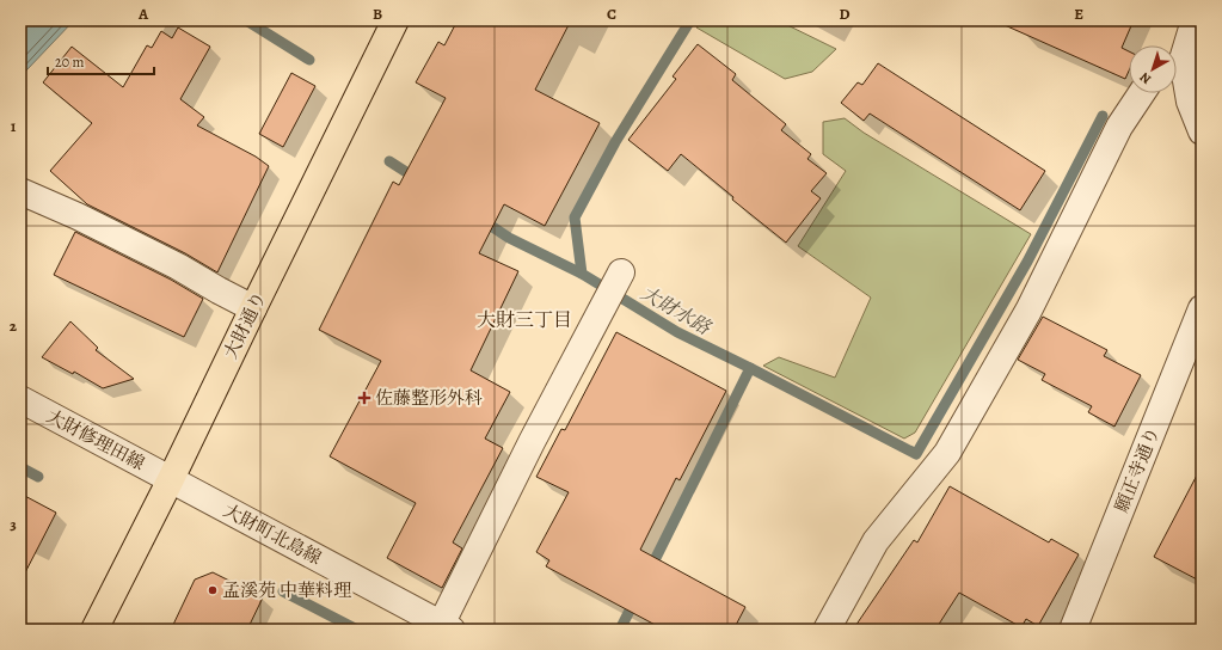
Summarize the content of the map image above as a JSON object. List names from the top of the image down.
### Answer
{
  "streets": {
    "main road": ["大財通り"],
    "street": ["大財修理田線", "願正寺通り", "大財町北島線"]
  },
  "crossings": [
    ["大財通り", "大財修理田線"],
    ["大財通り", "大財町北島線"],
    ["大財修理田線", "大財町北島線"]
  ],
  "districts": ["大財三丁目"],
  "water": ["大財水路"],
  "places": {
    "health": ["佐藤整形外科"],
    "other": ["孟溪苑 中華料理"]
  },
  "scale_bar": "20 m",
  "north": "bottom left",
  "grid": {
    "columns": [
      "A",
      "B",
      "C",
      "D",
      "E"
    ],
    "rows": ["1", "2", "3"]
  }
}
